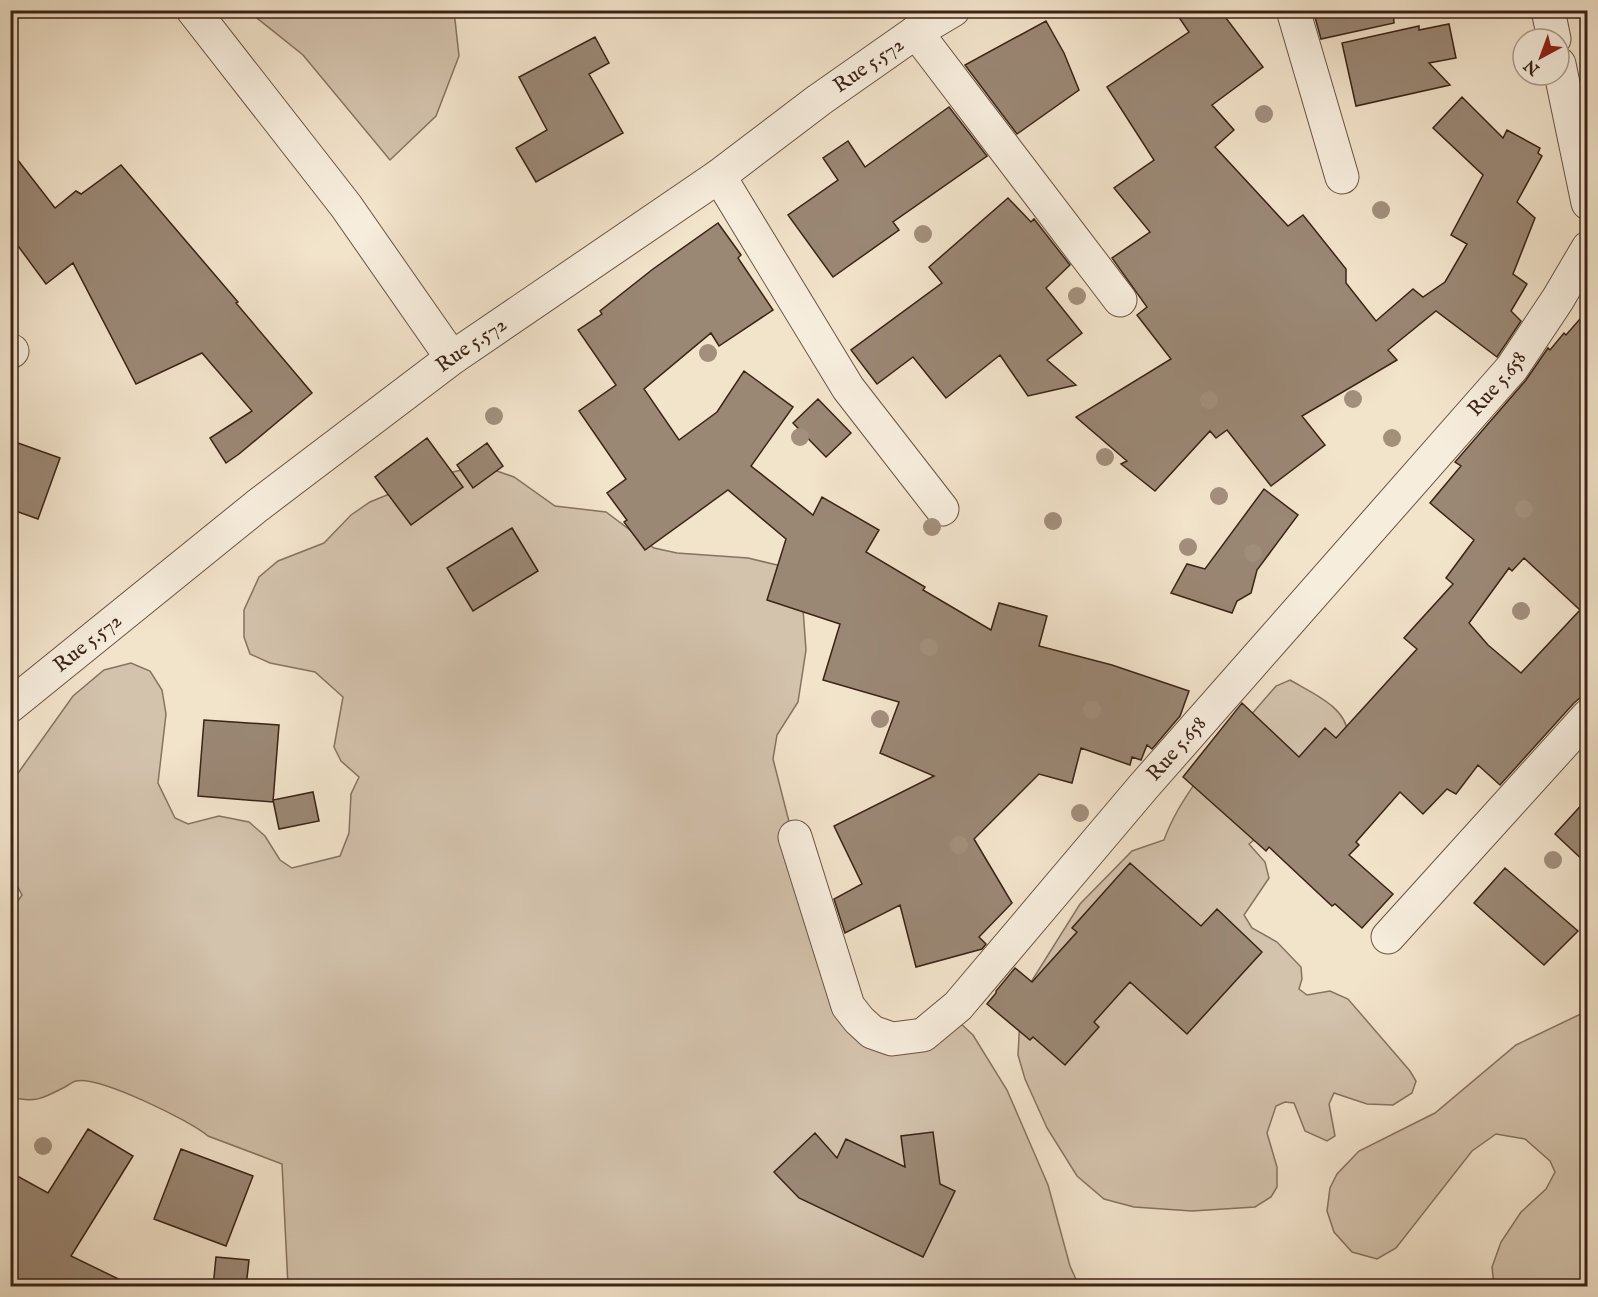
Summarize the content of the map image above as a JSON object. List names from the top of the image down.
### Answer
{
  "streets": {
    "street": ["Rue 5.572", "Rue 5.658"]
  },
  "north": "bottom left"
}
